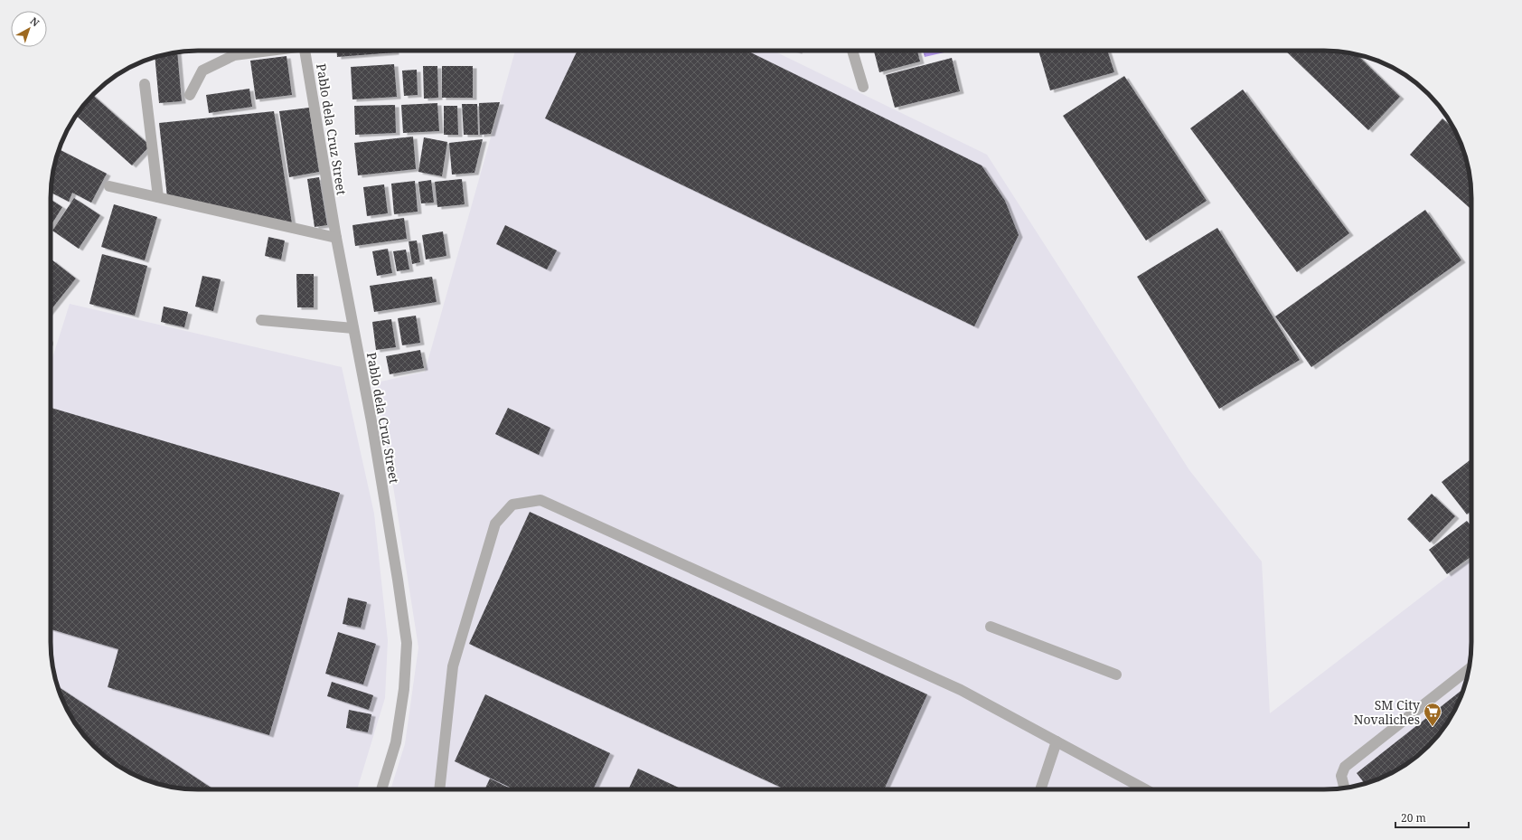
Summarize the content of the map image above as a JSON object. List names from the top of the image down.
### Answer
{
  "streets": {
    "street": ["Pablo dela Cruz Street"]
  },
  "places": {
    "supermarket": ["SM City Novaliches"]
  },
  "scale_bar": "20 m",
  "north": "top right"
}
